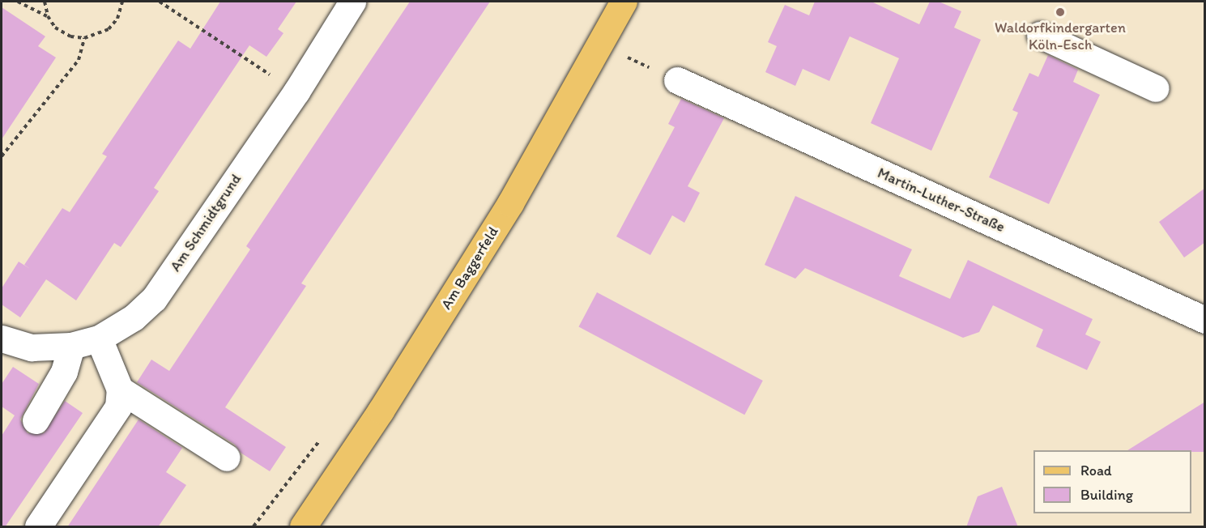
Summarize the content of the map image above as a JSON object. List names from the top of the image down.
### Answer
{
  "streets": {
    "main road": ["Am Baggerfeld"],
    "street": ["Martin-Luther-Straße", "Am Schmidtgrund"]
  },
  "places": ["Waldorfkindergarten Köln-Esch"],
  "legend": ["Road", "Building"]
}
